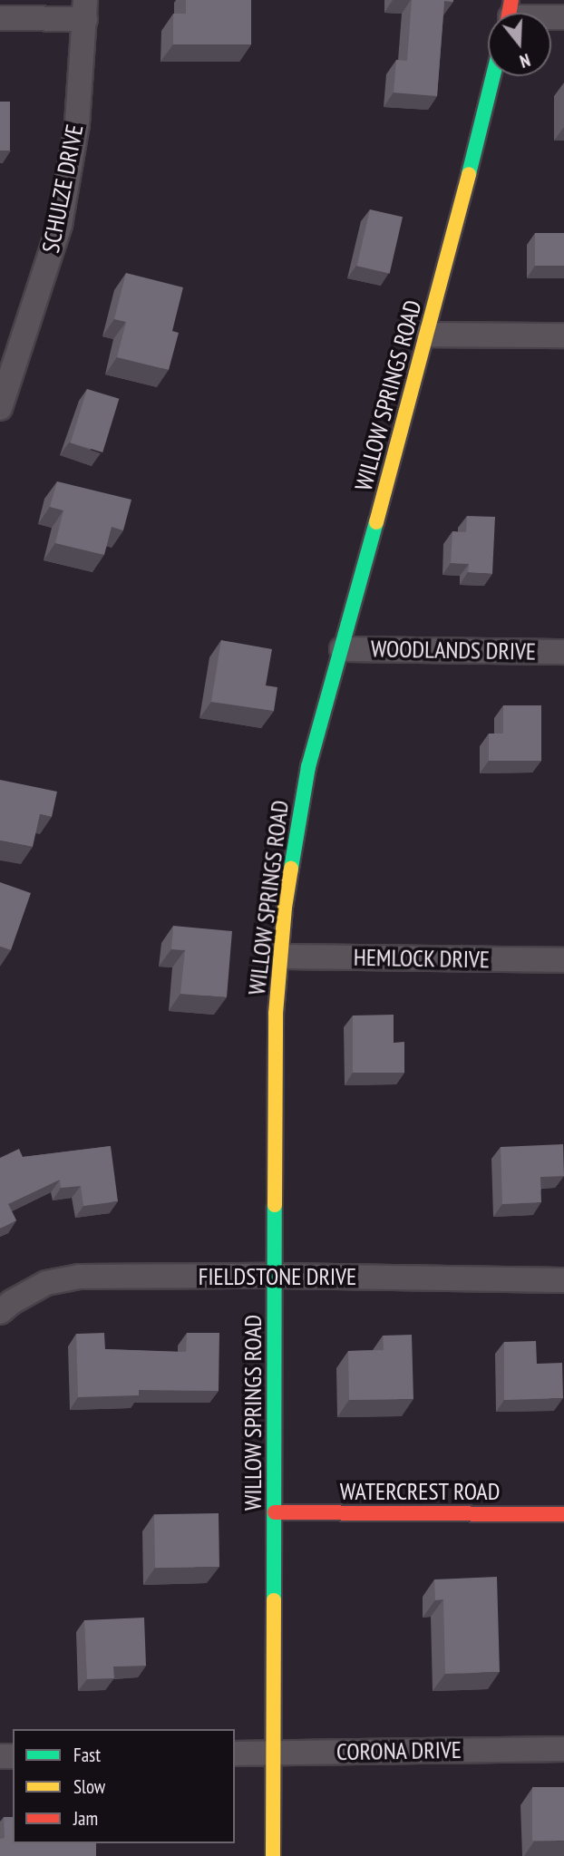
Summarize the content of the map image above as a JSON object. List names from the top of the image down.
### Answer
{
  "streets": {
    "street": [
      "SCHULZE DRIVE",
      "WILLOW SPRINGS ROAD",
      "WOODLANDS DRIVE",
      "HEMLOCK DRIVE",
      "FIELDSTONE DRIVE",
      "WATERCREST ROAD",
      "CORONA DRIVE"
    ]
  },
  "crossings": [
    ["WILLOW SPRINGS ROAD", "WOODLANDS DRIVE"],
    ["WILLOW SPRINGS ROAD", "HEMLOCK DRIVE"],
    ["WILLOW SPRINGS ROAD", "FIELDSTONE DRIVE"],
    ["WILLOW SPRINGS ROAD", "WATERCREST ROAD"],
    ["WILLOW SPRINGS ROAD", "CORONA DRIVE"]
  ],
  "legend": ["Fast", "Slow", "Jam"],
  "north": "bottom"
}
